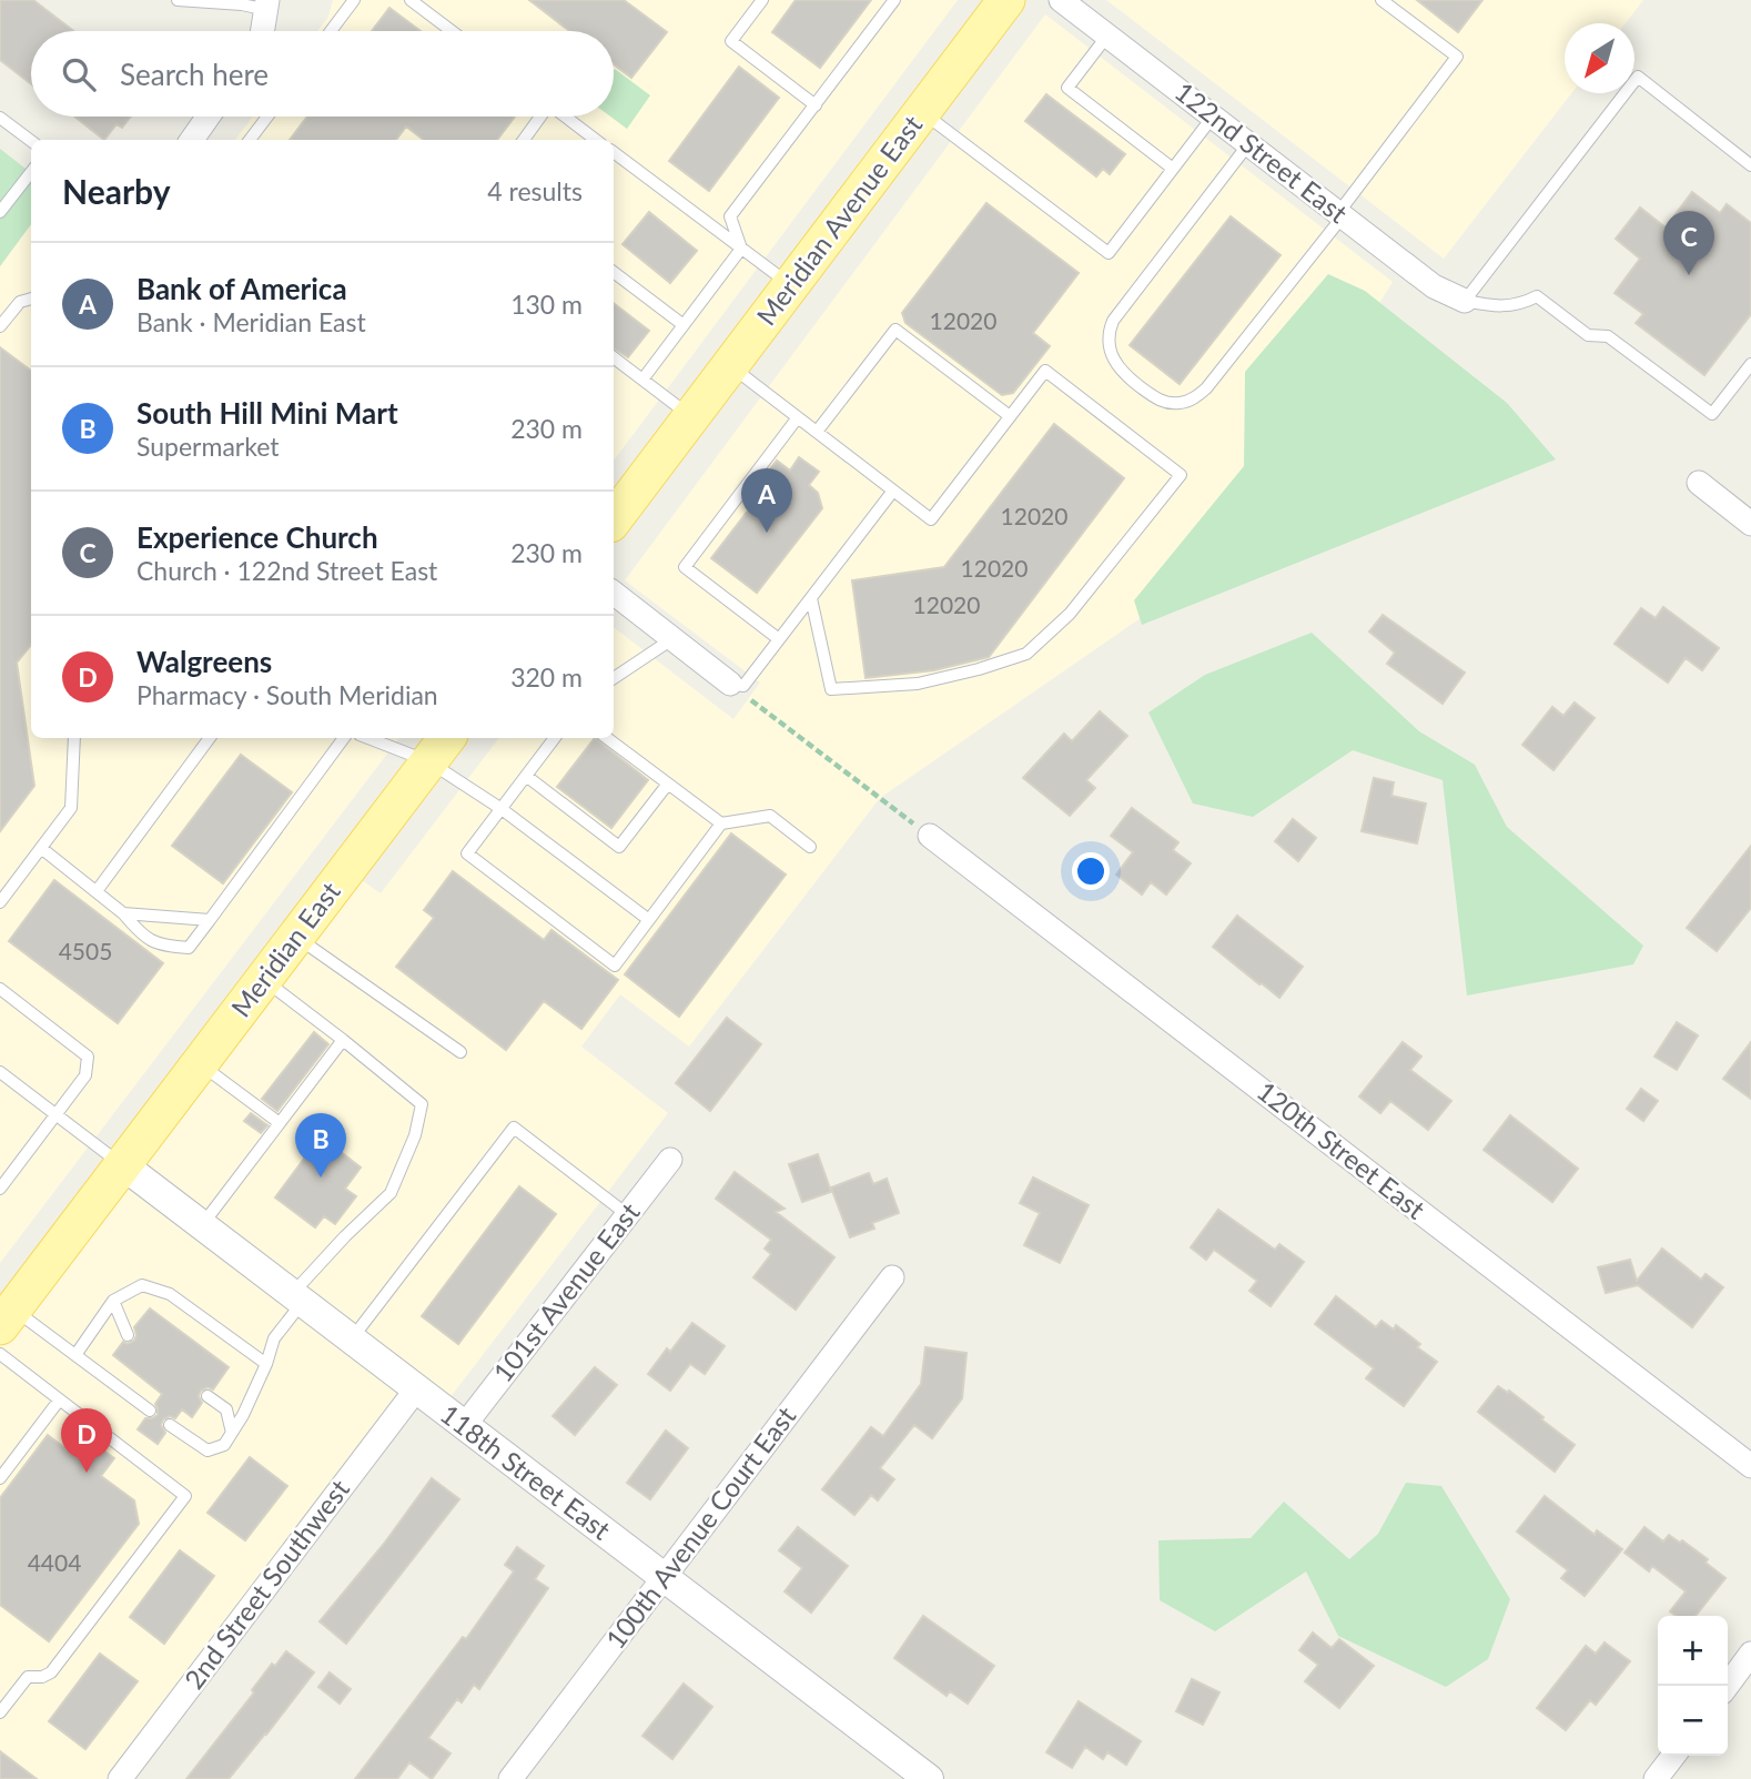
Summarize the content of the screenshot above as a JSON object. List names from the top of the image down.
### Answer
{
  "streets": {
    "main road": ["Meridian Avenue East", "Meridian East"],
    "street": [
      "122nd Street East",
      "120th Street East",
      "101st Avenue East",
      "118th Street East",
      "100th Avenue Court East",
      "2nd Street Southwest"
    ]
  },
  "crossings": [
    ["Meridian East", "118th Street East"],
    ["101st Avenue East", "118th Street East"],
    ["118th Street East", "100th Avenue Court East"],
    ["118th Street East", "2nd Street Southwest"]
  ],
  "house_numbers": [
    "12020",
    "12020",
    "12020",
    "12020",
    "4505",
    "4404"
  ],
  "north": "bottom left",
  "page": {
    "search": "Search here",
    "heading": ["Nearby", "4 results"],
    "pins": [
      "C",
      "A",
      "B",
      "D"
    ],
    "list": [
      {
        "mark": "A",
        "name": "Bank of America",
        "note": "Bank · Meridian East",
        "value": "130 m"
      },
      {
        "mark": "B",
        "name": "South Hill Mini Mart",
        "note": "Supermarket",
        "value": "230 m"
      },
      {
        "mark": "C",
        "name": "Experience Church",
        "note": "Church · 122nd Street East",
        "value": "230 m"
      },
      {
        "mark": "D",
        "name": "Walgreens",
        "note": "Pharmacy · South Meridian",
        "value": "320 m"
      }
    ],
    "map_buttons": ["+", "−"]
  }
}
